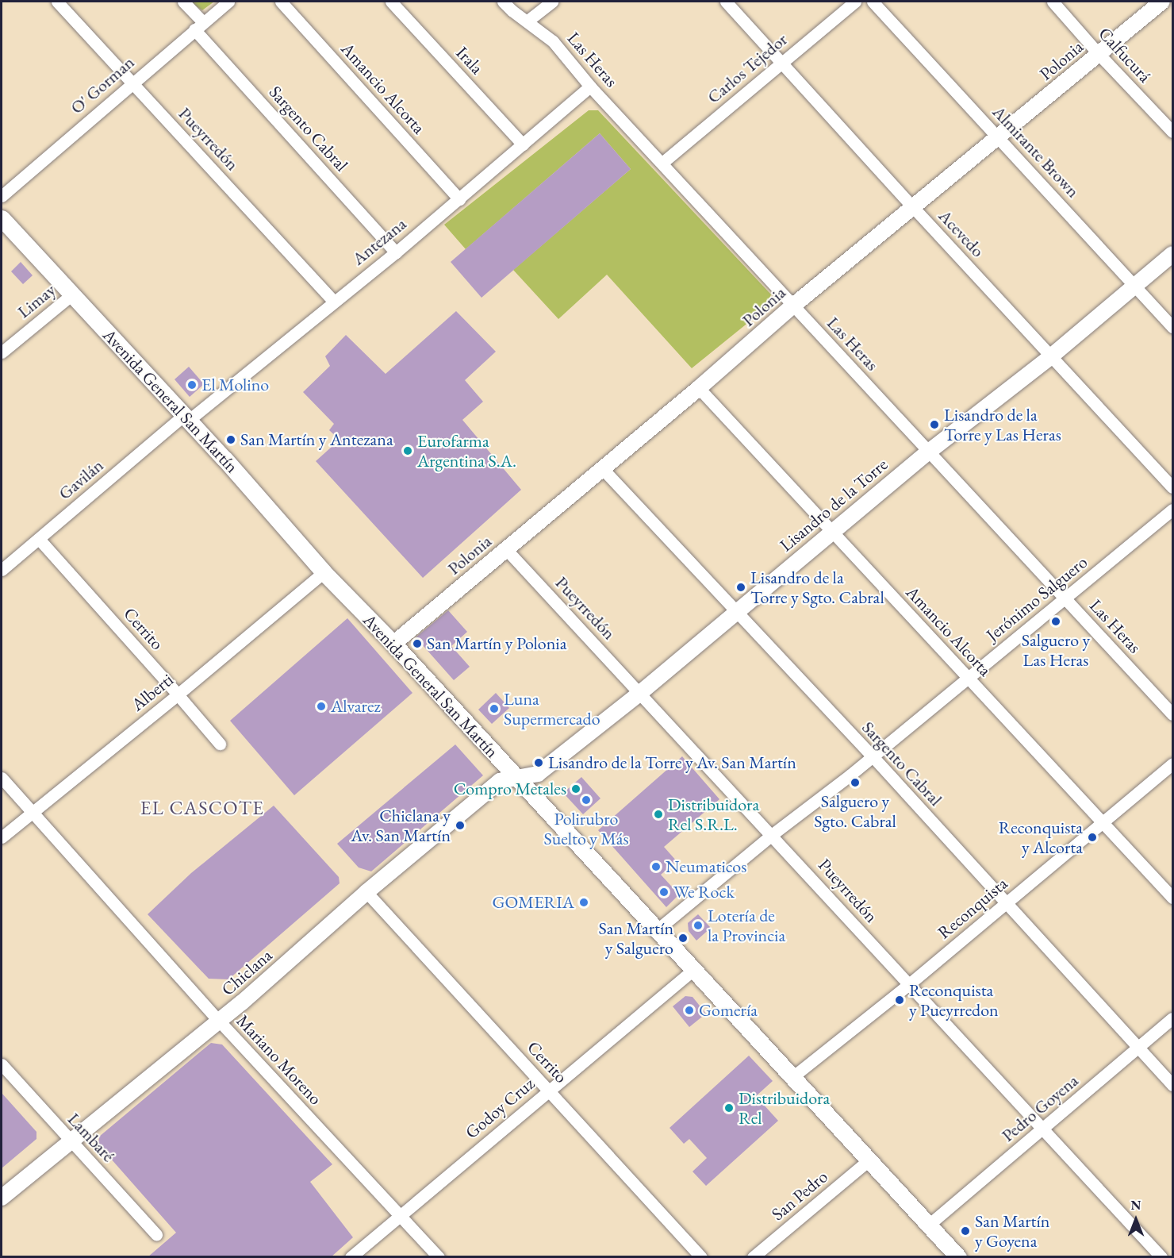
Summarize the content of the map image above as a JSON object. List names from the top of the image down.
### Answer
{
  "streets": {
    "main road": ["Avenida General San Martín"],
    "street": [
      "Calfucurá",
      "Las Heras",
      "Irala",
      "Polonia",
      "Carlos Tejedor",
      "O' Gorman",
      "Amancio Alcorta",
      "Sargento Cabral",
      "Pueyrredón",
      "Almirante Brown",
      "Acevedo",
      "Antezana",
      "Limay",
      "Gavilán",
      "Lisandro de la Torre",
      "Jerónimo Salguero",
      "Cerrito",
      "Alberti",
      "Reconquista",
      "Chiclana",
      "Mariano Moreno",
      "Godoy Cruz",
      "Pedro Goyena",
      "Lambaré",
      "San Pedro"
    ]
  },
  "crossings": [
    ["Calfucurá", "Polonia"],
    ["Las Heras", "Polonia"],
    ["Las Heras", "Carlos Tejedor"],
    ["Las Heras", "Antezana"],
    ["Las Heras", "Lisandro de la Torre"],
    ["Las Heras", "Jerónimo Salguero"],
    ["Irala", "Antezana"],
    ["Polonia", "Amancio Alcorta"],
    ["Polonia", "Sargento Cabral"],
    ["Polonia", "Pueyrredón"],
    ["Polonia", "Almirante Brown"],
    ["Polonia", "Acevedo"],
    ["Polonia", "Avenida General San Martín"],
    ["Carlos Tejedor", "Acevedo"],
    ["O' Gorman", "Sargento Cabral"],
    ["O' Gorman", "Pueyrredón"],
    ["Amancio Alcorta", "Antezana"],
    ["Amancio Alcorta", "Lisandro de la Torre"],
    ["Amancio Alcorta", "Jerónimo Salguero"],
    ["Amancio Alcorta", "Reconquista"],
    ["Sargento Cabral", "Antezana"],
    ["Sargento Cabral", "Lisandro de la Torre"],
    ["Sargento Cabral", "Jerónimo Salguero"],
    ["Sargento Cabral", "Reconquista"],
    ["Sargento Cabral", "Pedro Goyena"],
    ["Pueyrredón", "Antezana"],
    ["Pueyrredón", "Lisandro de la Torre"],
    ["Pueyrredón", "Jerónimo Salguero"],
    ["Pueyrredón", "Reconquista"],
    ["Pueyrredón", "Pedro Goyena"],
    ["Almirante Brown", "Lisandro de la Torre"],
    ["Acevedo", "Lisandro de la Torre"],
    ["Antezana", "Avenida General San Martín"],
    ["Antezana", "Gavilán"],
    ["Limay", "Avenida General San Martín"],
    ["Avenida General San Martín", "Gavilán"],
    ["Avenida General San Martín", "Lisandro de la Torre"],
    ["Avenida General San Martín", "Jerónimo Salguero"],
    ["Avenida General San Martín", "Alberti"],
    ["Avenida General San Martín", "Reconquista"],
    ["Avenida General San Martín", "Chiclana"],
    ["Avenida General San Martín", "Godoy Cruz"],
    ["Avenida General San Martín", "Pedro Goyena"],
    ["Avenida General San Martín", "San Pedro"],
    ["Gavilán", "Cerrito"],
    ["Lisandro de la Torre", "Chiclana"],
    ["Cerrito", "Alberti"],
    ["Cerrito", "Chiclana"],
    ["Cerrito", "Godoy Cruz"],
    ["Alberti", "Mariano Moreno"],
    ["Chiclana", "Mariano Moreno"],
    ["Chiclana", "Lambaré"],
    ["Mariano Moreno", "Godoy Cruz"]
  ],
  "districts": ["EL CASCOTE"],
  "places": [
    "El Molino",
    "Lisandro de la Torre y Las Heras",
    "San Martín y Antezana",
    "Eurofarma Argentina S.A.",
    "Lisandro de la Torre y Sgto. Cabral",
    "Salguero y Las Heras",
    "San Martín y Polonia",
    "Alvarez",
    "Luna Supermercado",
    "Lisandro de la Torre y Av. San Martín",
    "Salguero y Sgto. Cabral",
    "Compro Metales",
    "Polirubro Suelto y Más",
    "Distribuidora Rel S.R.L.",
    "Chiclana y Av. San Martín",
    "Reconquista y Alcorta",
    "Neumaticos",
    "We Rock",
    "GOMERIA",
    "Lotería de la Provincia",
    "San Martín y Salguero",
    "Reconquista y Pueyrredon",
    "Gomería",
    "Distribuidora Rel",
    "San Martín y Goyena"
  ],
  "north": "top"
}
